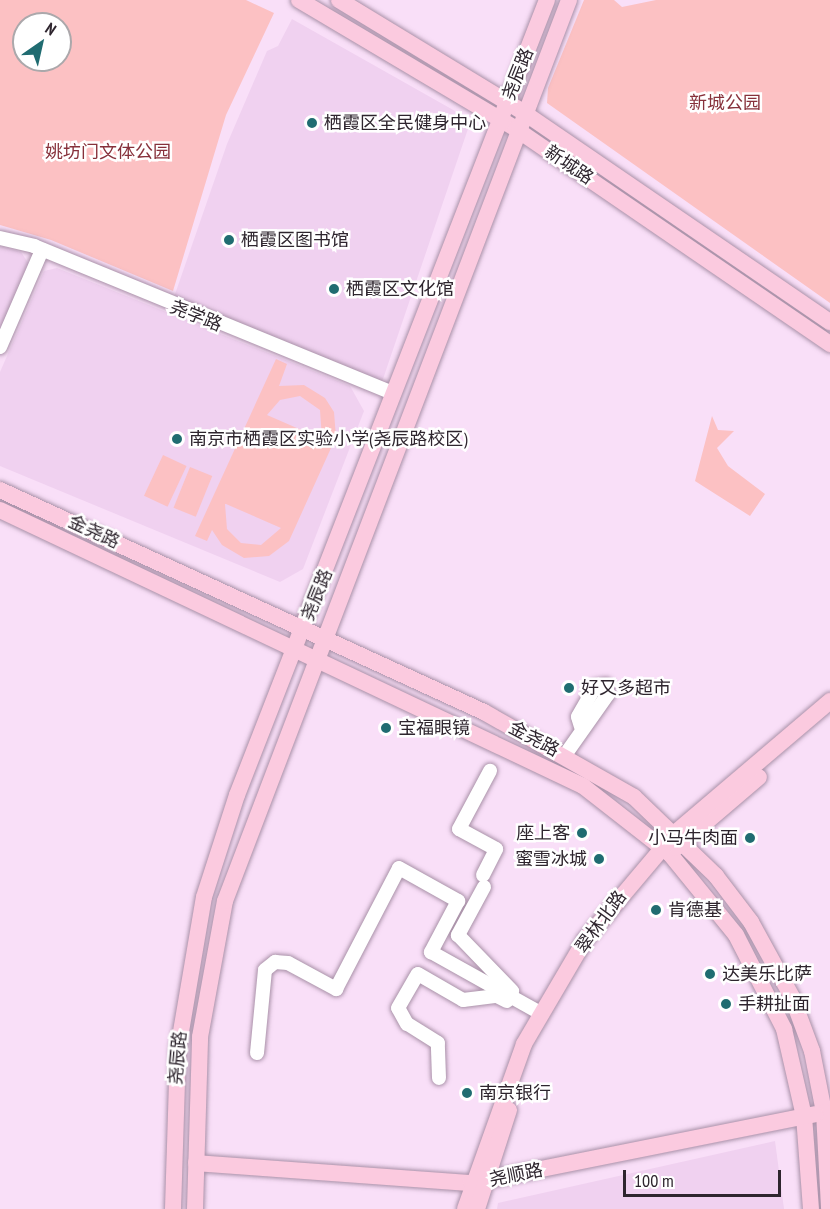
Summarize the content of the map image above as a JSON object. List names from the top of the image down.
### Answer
{
  "streets": {
    "main road": [
      "尧辰路",
      "新城路",
      "金尧路",
      "翠林北路",
      "尧顺路"
    ],
    "street": ["尧学路"]
  },
  "crossings": [
    ["尧辰路", "新城路"],
    ["尧辰路", "尧学路"],
    ["尧辰路", "金尧路"],
    ["尧辰路", "尧顺路"],
    ["金尧路", "翠林北路"],
    ["金尧路", "尧顺路"],
    ["翠林北路", "尧顺路"]
  ],
  "parks": ["新城公园", "姚坊门文体公园"],
  "places": [
    "栖霞区全民健身中心",
    "栖霞区图书馆",
    "栖霞区文化馆",
    "南京市栖霞区实验小学(尧辰路校区)",
    "好又多超市",
    "宝福眼镜",
    "座上客",
    "小马牛肉面",
    "蜜雪冰城",
    "肯德基",
    "达美乐比萨",
    "手耕扯面",
    "南京银行"
  ],
  "scale_bar": "100 m",
  "north": "top right"
}
